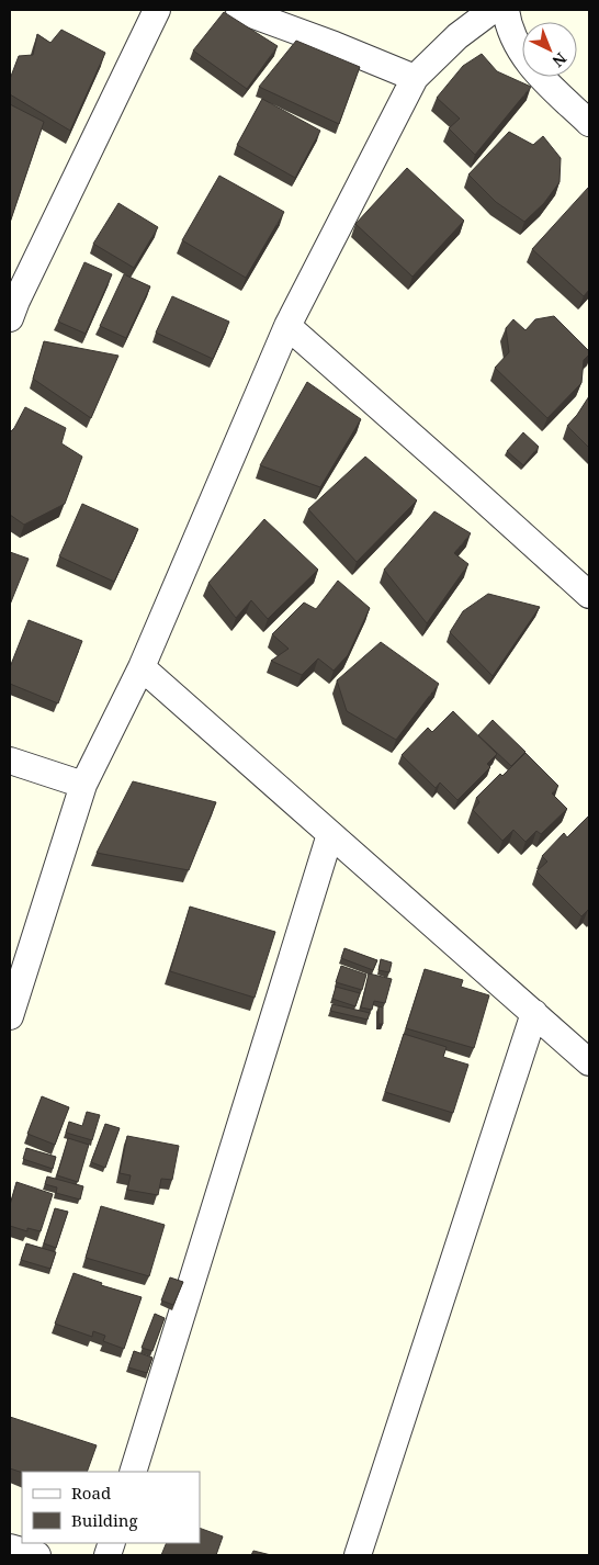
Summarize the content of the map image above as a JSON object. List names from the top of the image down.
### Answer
{
  "legend": ["Road", "Building"],
  "north": "bottom right"
}
